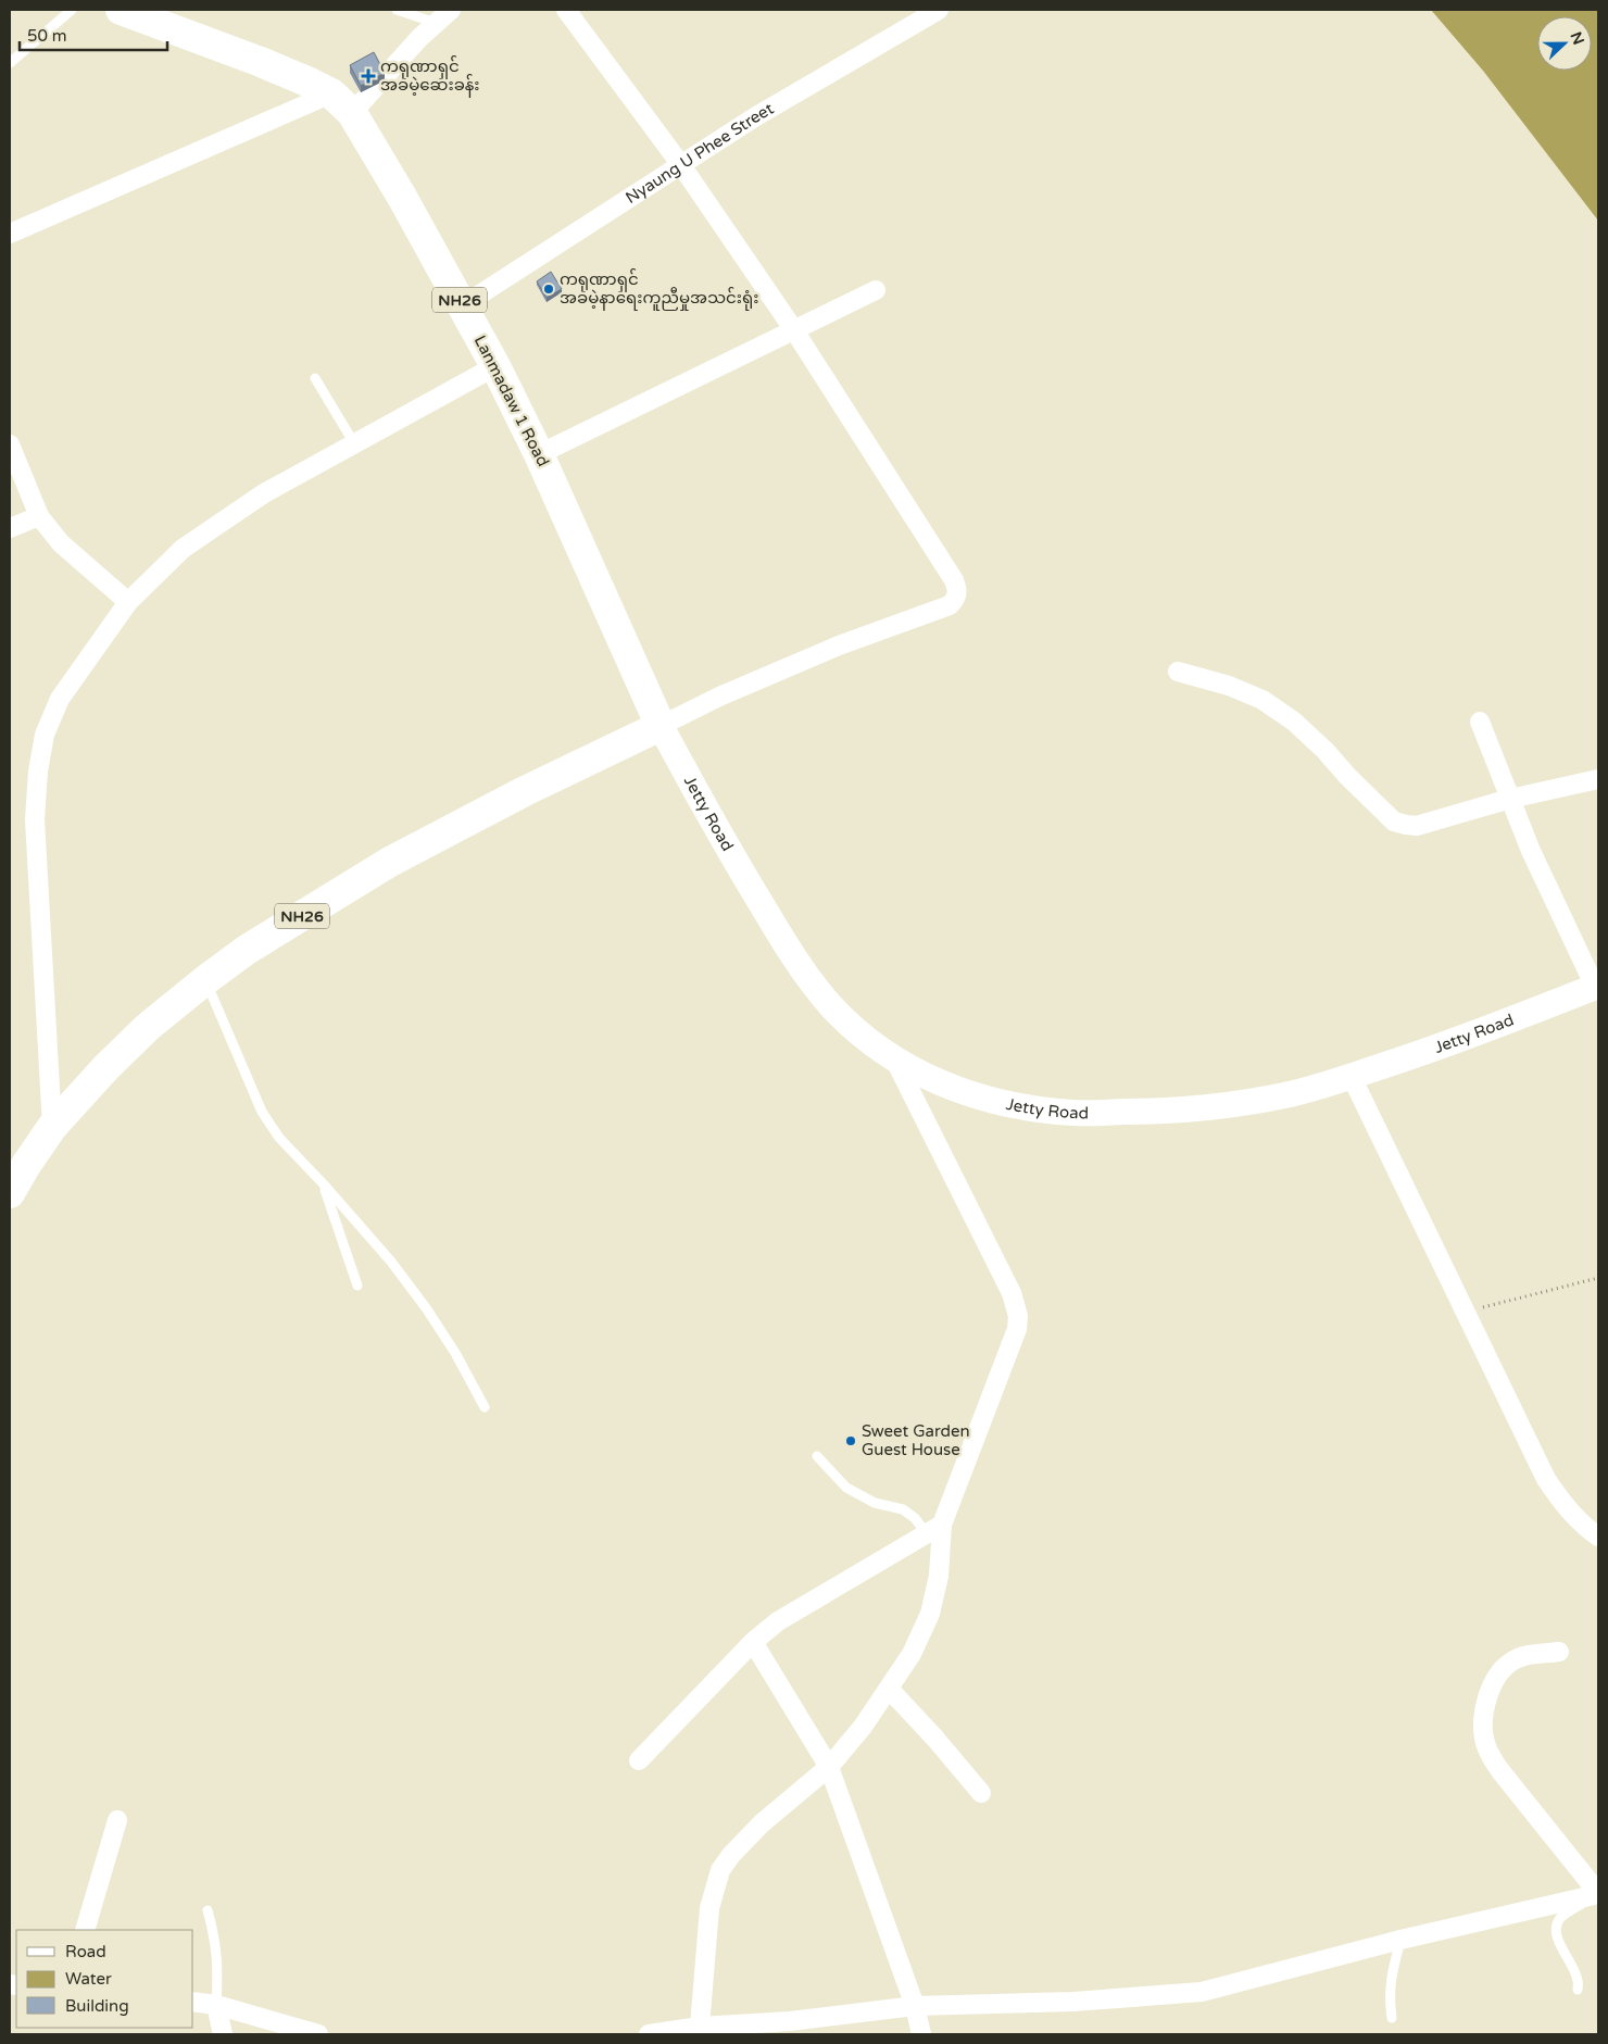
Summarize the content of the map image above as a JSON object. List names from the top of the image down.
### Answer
{
  "streets": {
    "highway": ["NH26", "Lanmadaw 1 Road"],
    "street": ["Nyaung U Phee Street", "Jetty Road"]
  },
  "crossings": [
    ["Nyaung U Phee Street", "Lanmadaw 1 Road"],
    ["NH26", "Lanmadaw 1 Road"],
    ["NH26", "Jetty Road"],
    ["Lanmadaw 1 Road", "Jetty Road"]
  ],
  "places": {
    "health": ["ကရုဏာရှင် အခမဲ့ဆေးခန်း"],
    "other": ["ကရုဏာရှင် အခမဲ့နာရေးကူညီမှုအသင်းရုံး", "Sweet Garden Guest House"]
  },
  "legend": ["Road", "Water", "Building"],
  "scale_bar": "50 m",
  "north": "right"
}
